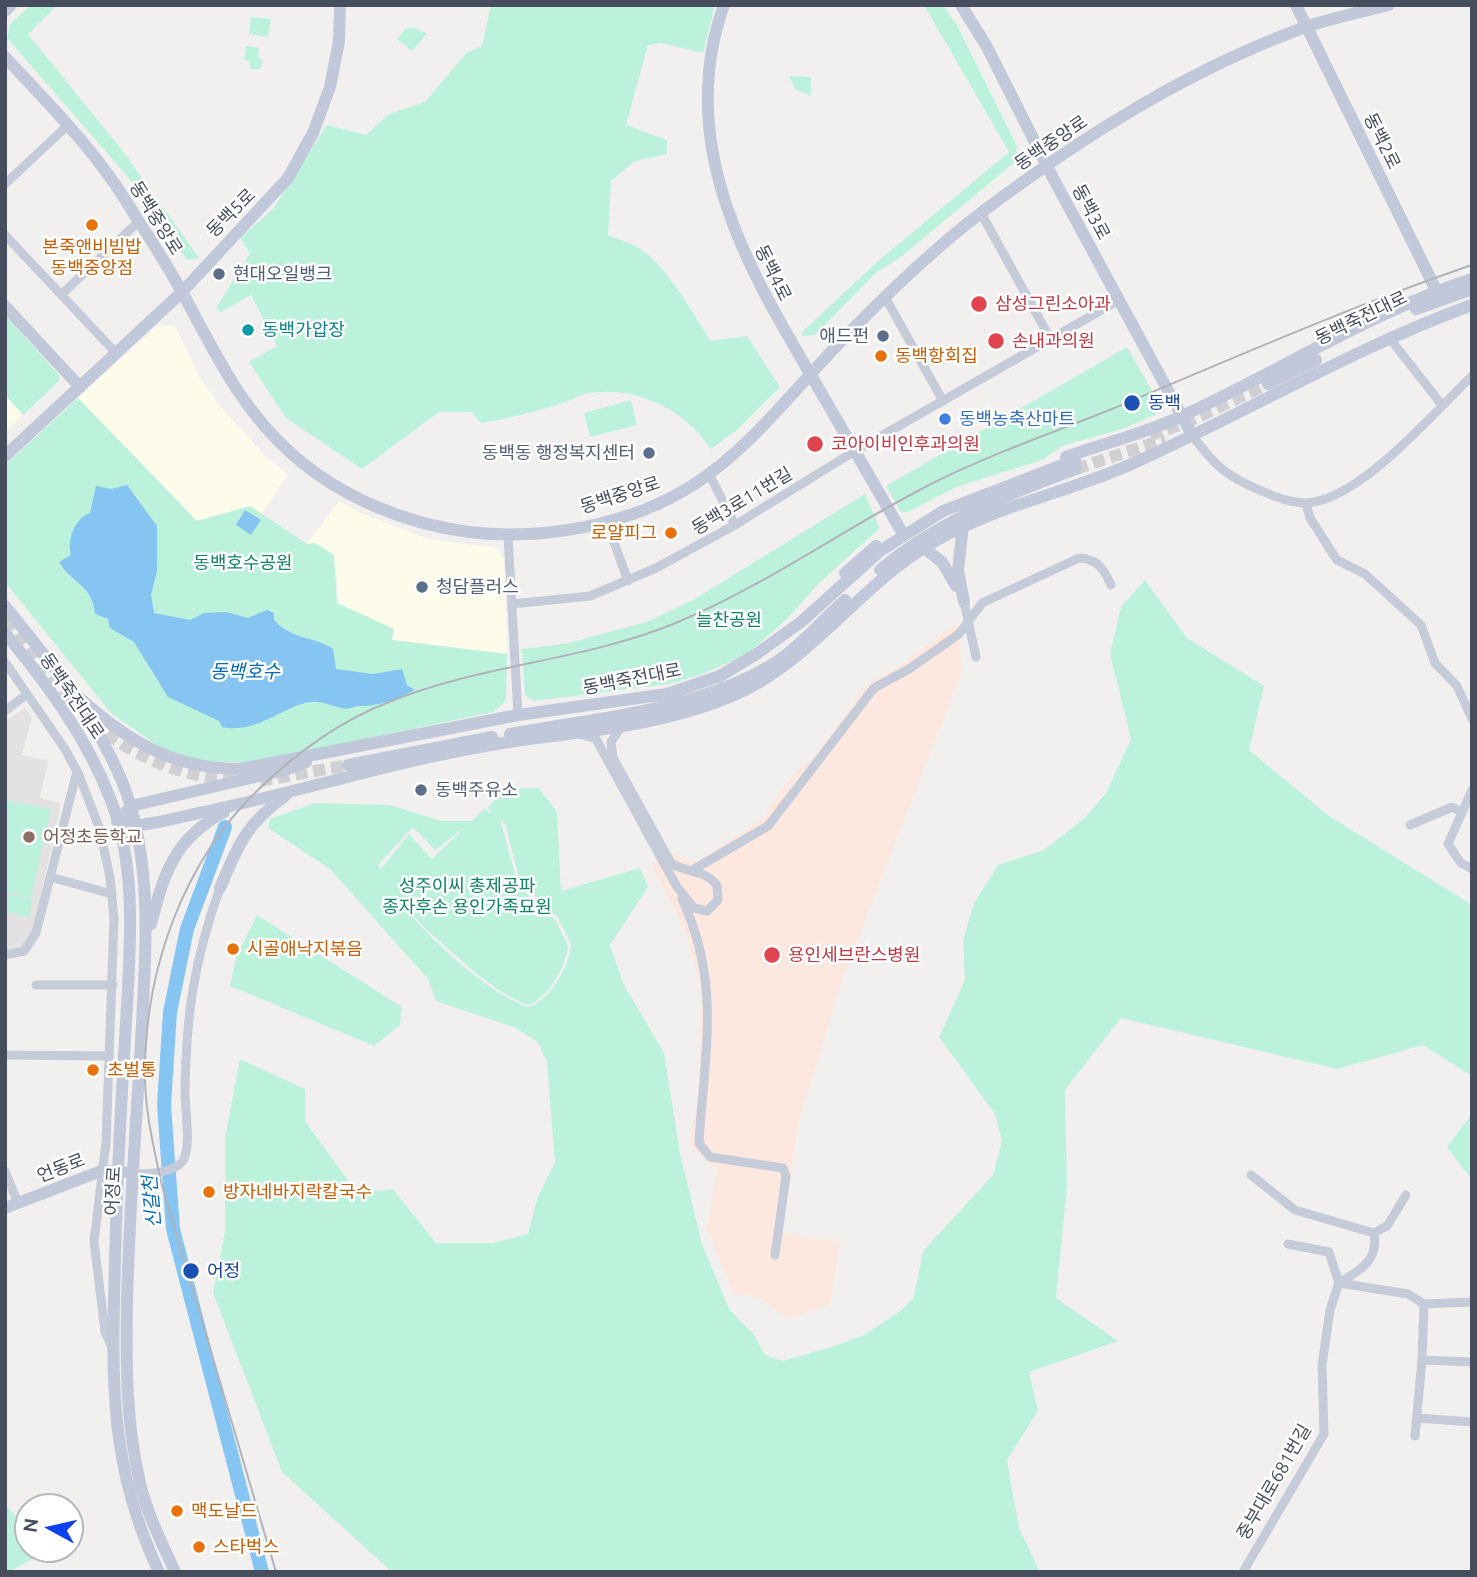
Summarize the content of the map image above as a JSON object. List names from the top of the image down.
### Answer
{
  "streets": {
    "main road": [
      "동백2로",
      "동백중앙로",
      "동백3로",
      "동백5로",
      "동백4로",
      "동백죽전대로",
      "언동로",
      "어정로"
    ],
    "street": ["동백3로11번길", "중부대로681번길"]
  },
  "crossings": [
    ["동백2로", "동백중앙로"],
    ["동백중앙로", "동백3로"],
    ["동백중앙로", "동백5로"],
    ["동백중앙로", "동백4로"],
    ["동백3로", "동백3로11번길"],
    ["동백4로", "동백3로11번길"],
    ["동백죽전대로", "어정로"],
    ["언동로", "어정로"]
  ],
  "water": ["동백호수", "신갈천"],
  "parks": ["동백호수공원", "늘찬공원", "성주이씨 총제공파 종자후손 용인가족묘원"],
  "places": [
    "본죽앤비빔밥 동백중앙점",
    "현대오일뱅크",
    "삼성그린소아과",
    "동백가압장",
    "애드펀",
    "손내과의원",
    "동백항회집",
    "동백",
    "동백농축산마트",
    "코아이비인후과의원",
    "동백동 행정복지센터",
    "로얄피그",
    "청담플러스",
    "동백주유소",
    "어정초등학교",
    "시골애낙지볶음",
    "용인세브란스병원",
    "초벌통",
    "방자네바지락칼국수",
    "어정",
    "맥도날드",
    "스타벅스"
  ],
  "north": "left"
}
